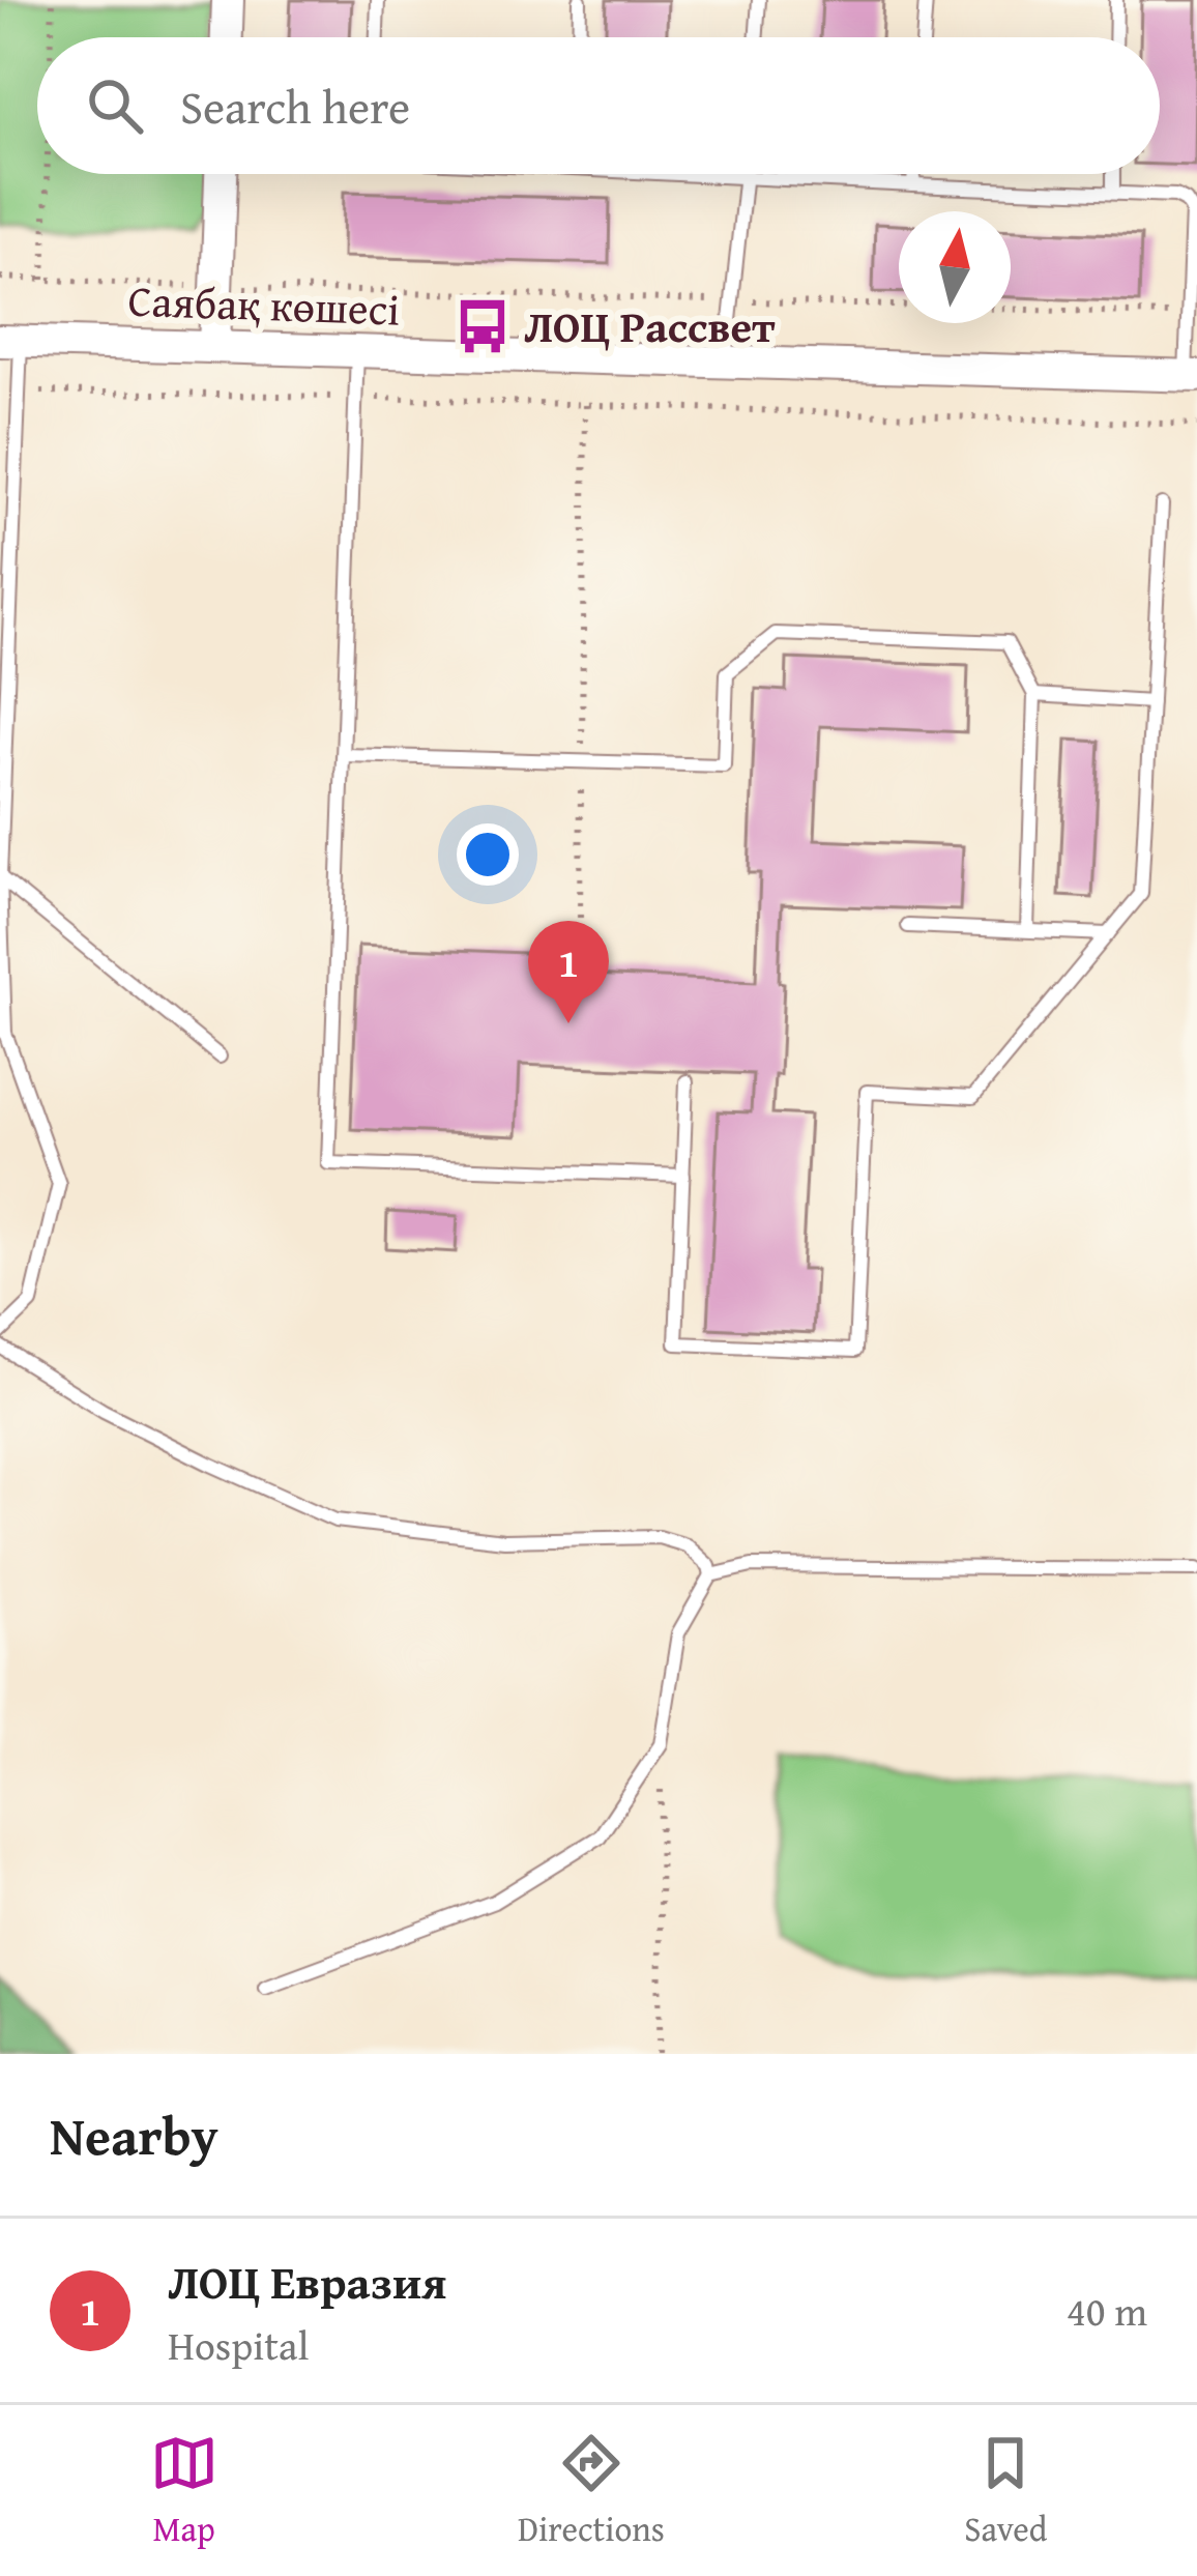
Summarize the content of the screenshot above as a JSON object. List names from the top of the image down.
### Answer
{
  "streets": {
    "street": ["Саябақ көшесі"]
  },
  "places": {
    "bus stop": ["ЛОЦ Рассвет"]
  },
  "north": "top",
  "page": {
    "search": "Search here",
    "pins": "1",
    "heading": "Nearby",
    "list": [
      {
        "mark": "1",
        "name": "ЛОЦ Евразия",
        "note": "Hospital",
        "value": "40 m"
      }
    ],
    "nav": ["Map", "Directions", "Saved"]
  }
}
